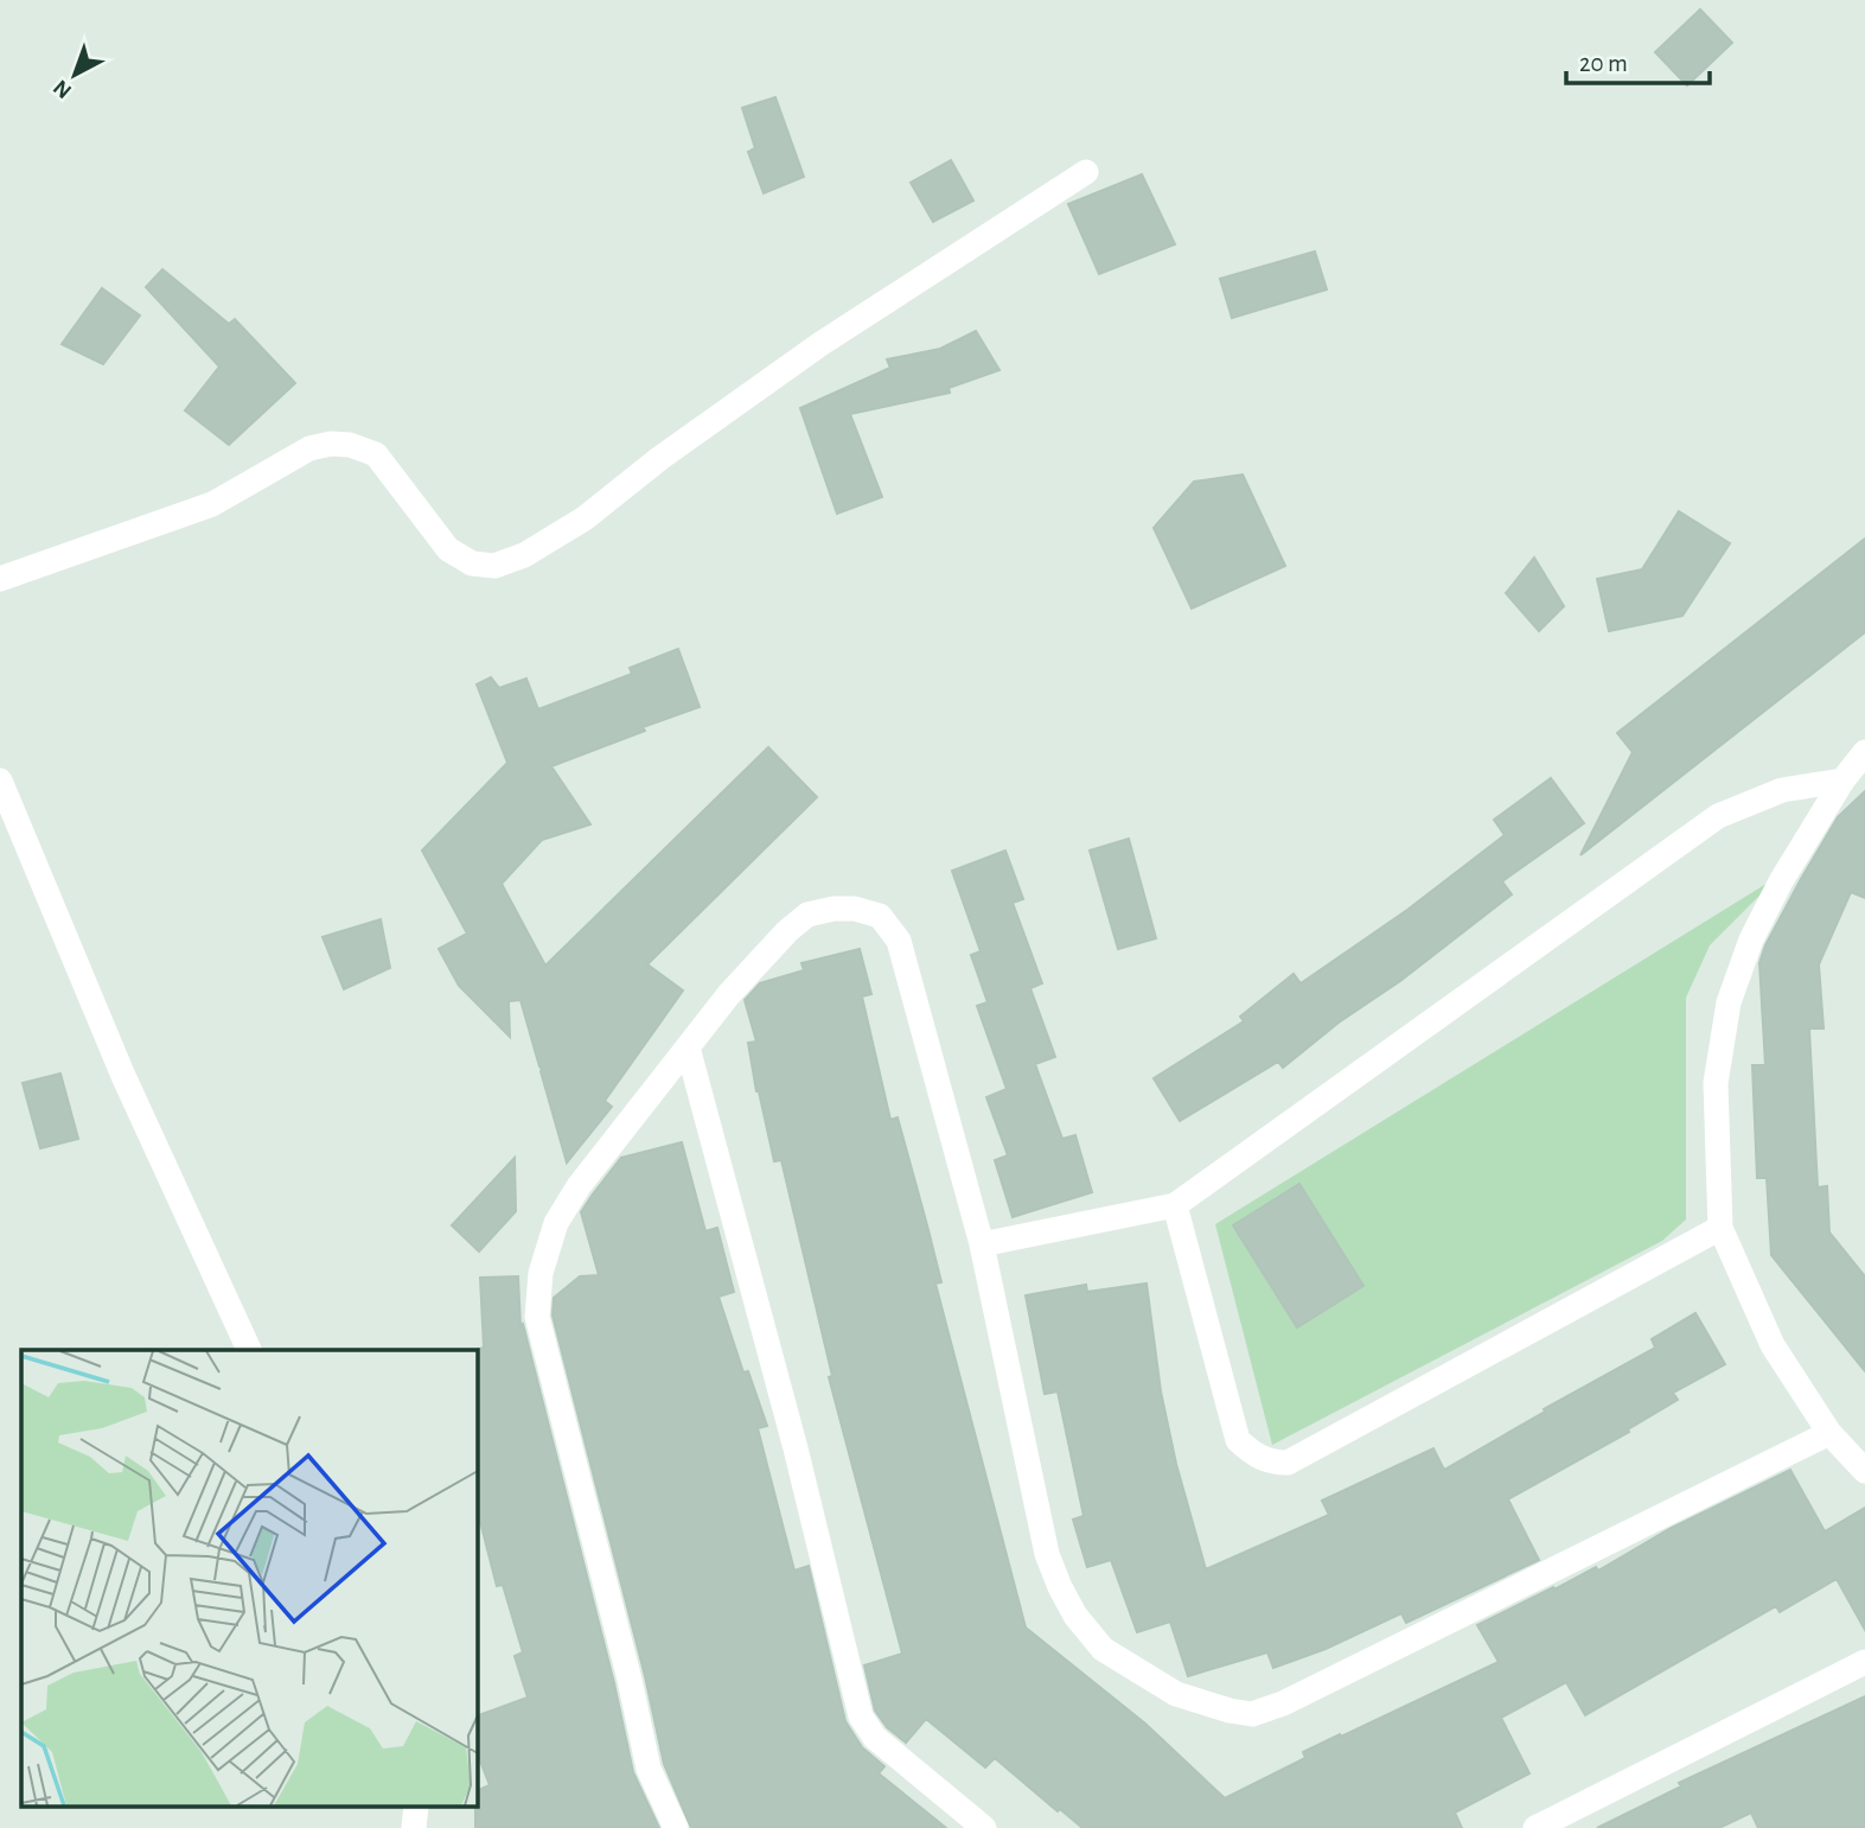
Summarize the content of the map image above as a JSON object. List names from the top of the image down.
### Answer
{
  "scale_bar": "20 m",
  "north": "bottom left"
}
